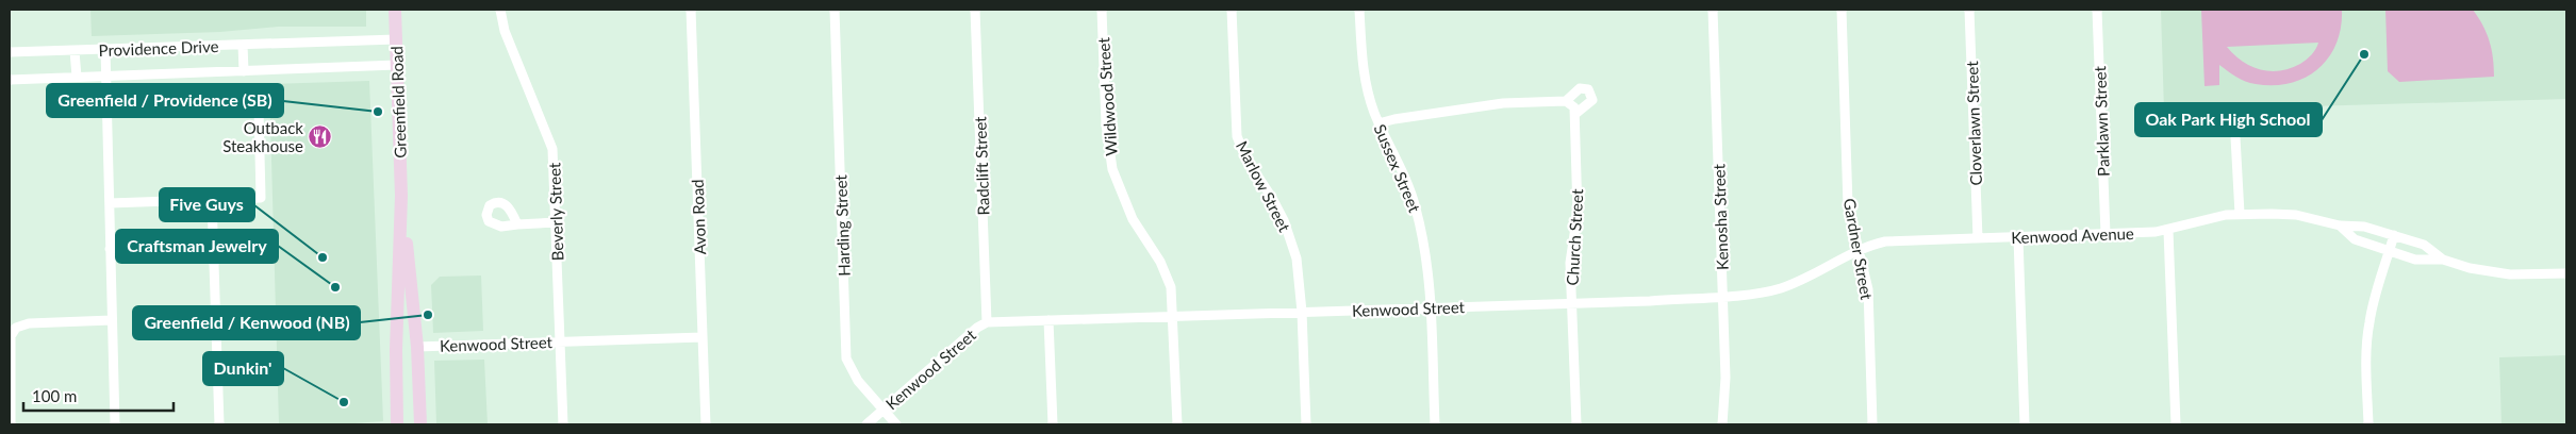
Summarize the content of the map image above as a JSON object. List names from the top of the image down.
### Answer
{
  "streets": {
    "main road": ["Greenfield Road"],
    "street": [
      "Providence Drive",
      "Wildwood Street",
      "Parklawn Street",
      "Cloverlawn Street",
      "Radclift Street",
      "Sussex Street",
      "Marlow Street",
      "Beverly Street",
      "Avon Road",
      "Kenosha Street",
      "Harding Street",
      "Kenwood Avenue",
      "Church Street",
      "Gardner Street",
      "Kenwood Street"
    ]
  },
  "crossings": [
    ["Providence Drive", "Greenfield Road"],
    ["Wildwood Street", "Kenwood Street"],
    ["Greenfield Road", "Kenwood Street"],
    ["Parklawn Street", "Kenwood Avenue"],
    ["Cloverlawn Street", "Kenwood Avenue"],
    ["Cloverlawn Street", "Kenwood Street"],
    ["Radclift Street", "Kenwood Street"],
    ["Sussex Street", "Kenwood Street"],
    ["Marlow Street", "Kenwood Street"],
    ["Beverly Street", "Kenwood Street"],
    ["Avon Road", "Kenwood Street"],
    ["Kenosha Street", "Kenwood Street"],
    ["Harding Street", "Kenwood Street"],
    ["Kenwood Avenue", "Kenwood Street"],
    ["Church Street", "Kenwood Street"],
    ["Gardner Street", "Kenwood Street"]
  ],
  "places": {
    "other": [
      "Oak Park High School",
      "Greenfield / Providence (SB)",
      "Five Guys",
      "Craftsman Jewelry",
      "Greenfield / Kenwood (NB)",
      "Dunkin'"
    ],
    "restaurant": ["Outback Steakhouse"]
  },
  "scale_bar": "100 m"
}
